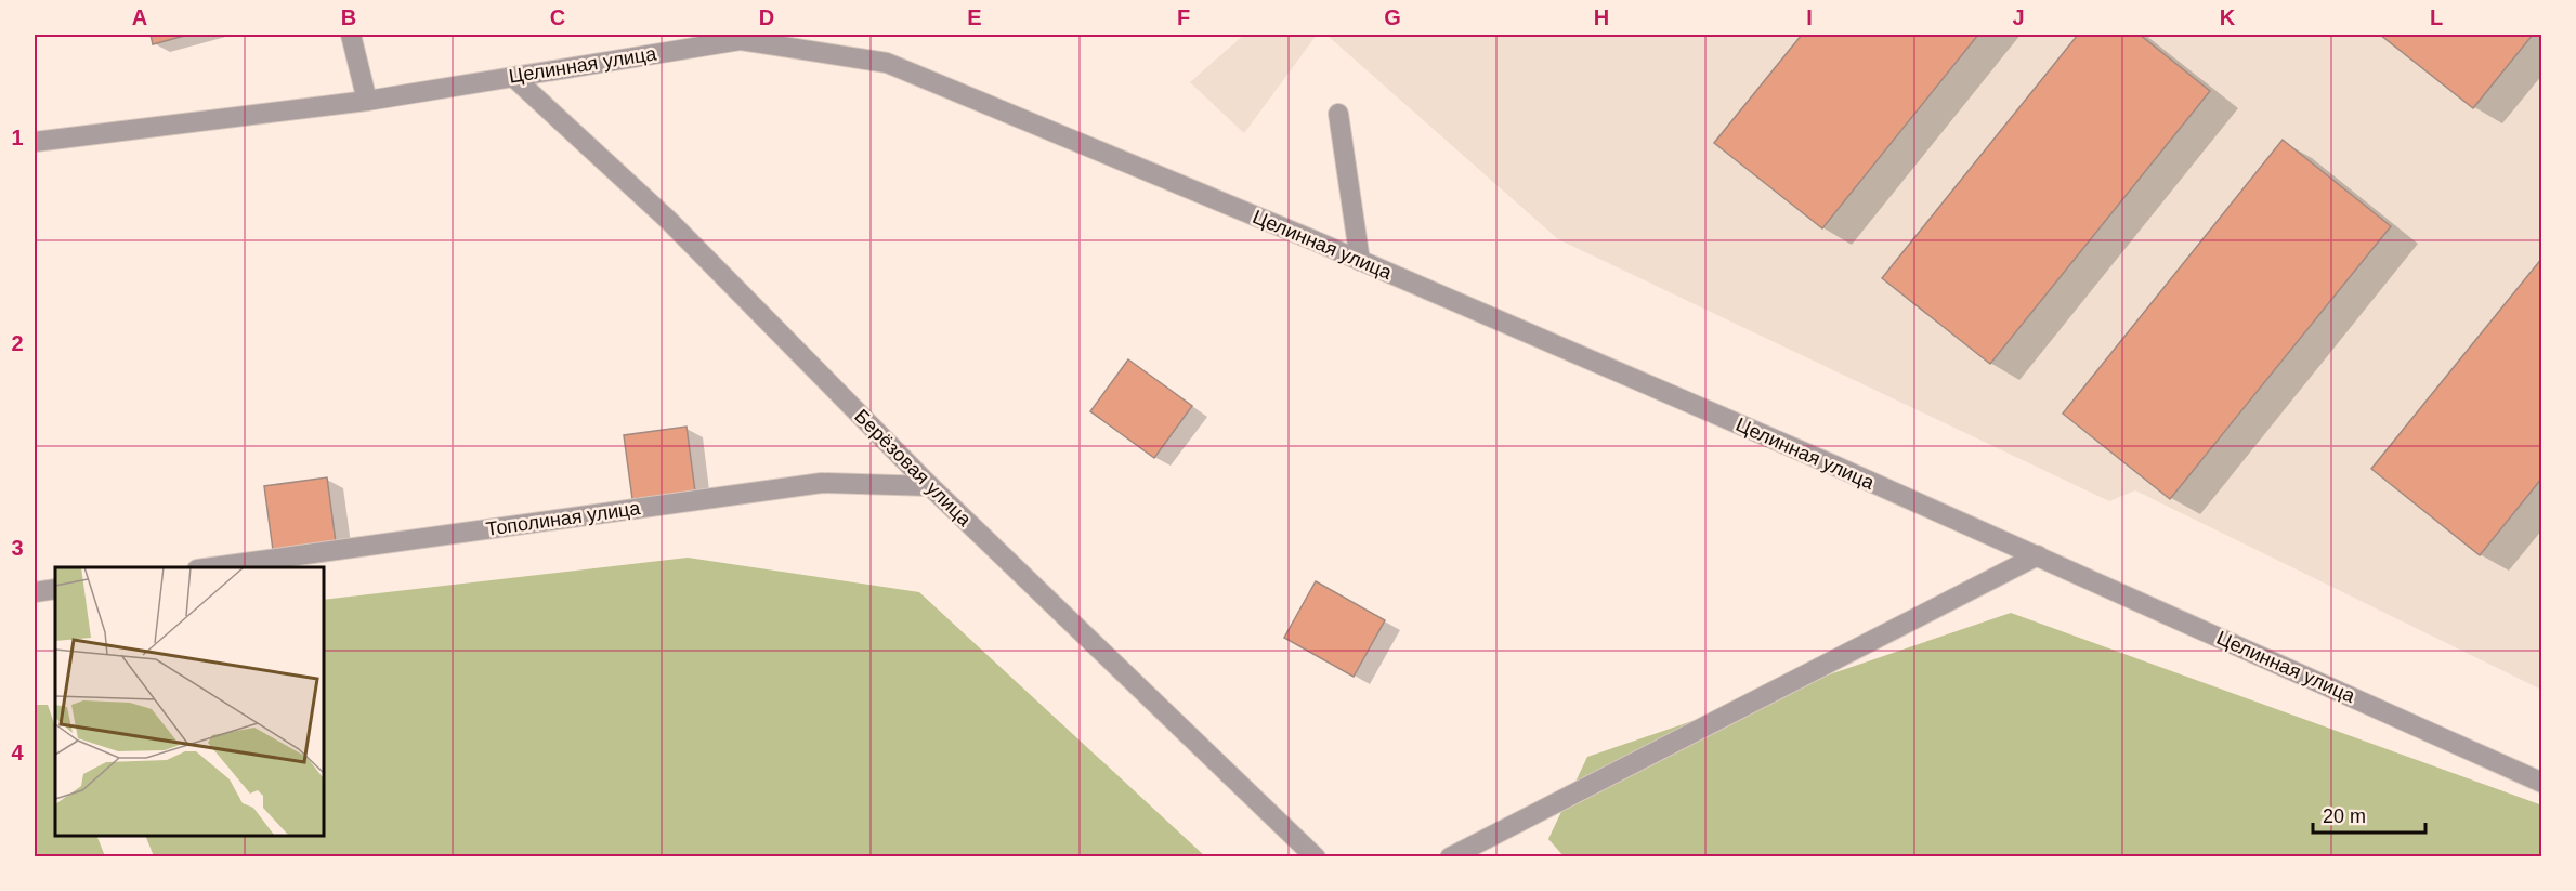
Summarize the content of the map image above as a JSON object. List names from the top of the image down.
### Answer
{
  "streets": {
    "street": ["Целинная улица", "Берёзовая улица", "Тополиная улица"]
  },
  "crossings": [
    ["Целинная улица", "Берёзовая улица"],
    ["Берёзовая улица", "Тополиная улица"]
  ],
  "scale_bar": "20 m",
  "grid": {
    "columns": [
      "A",
      "B",
      "C",
      "D",
      "E",
      "F",
      "G",
      "H",
      "I",
      "J",
      "K",
      "L"
    ],
    "rows": [
      "1",
      "2",
      "3",
      "4"
    ]
  }
}
